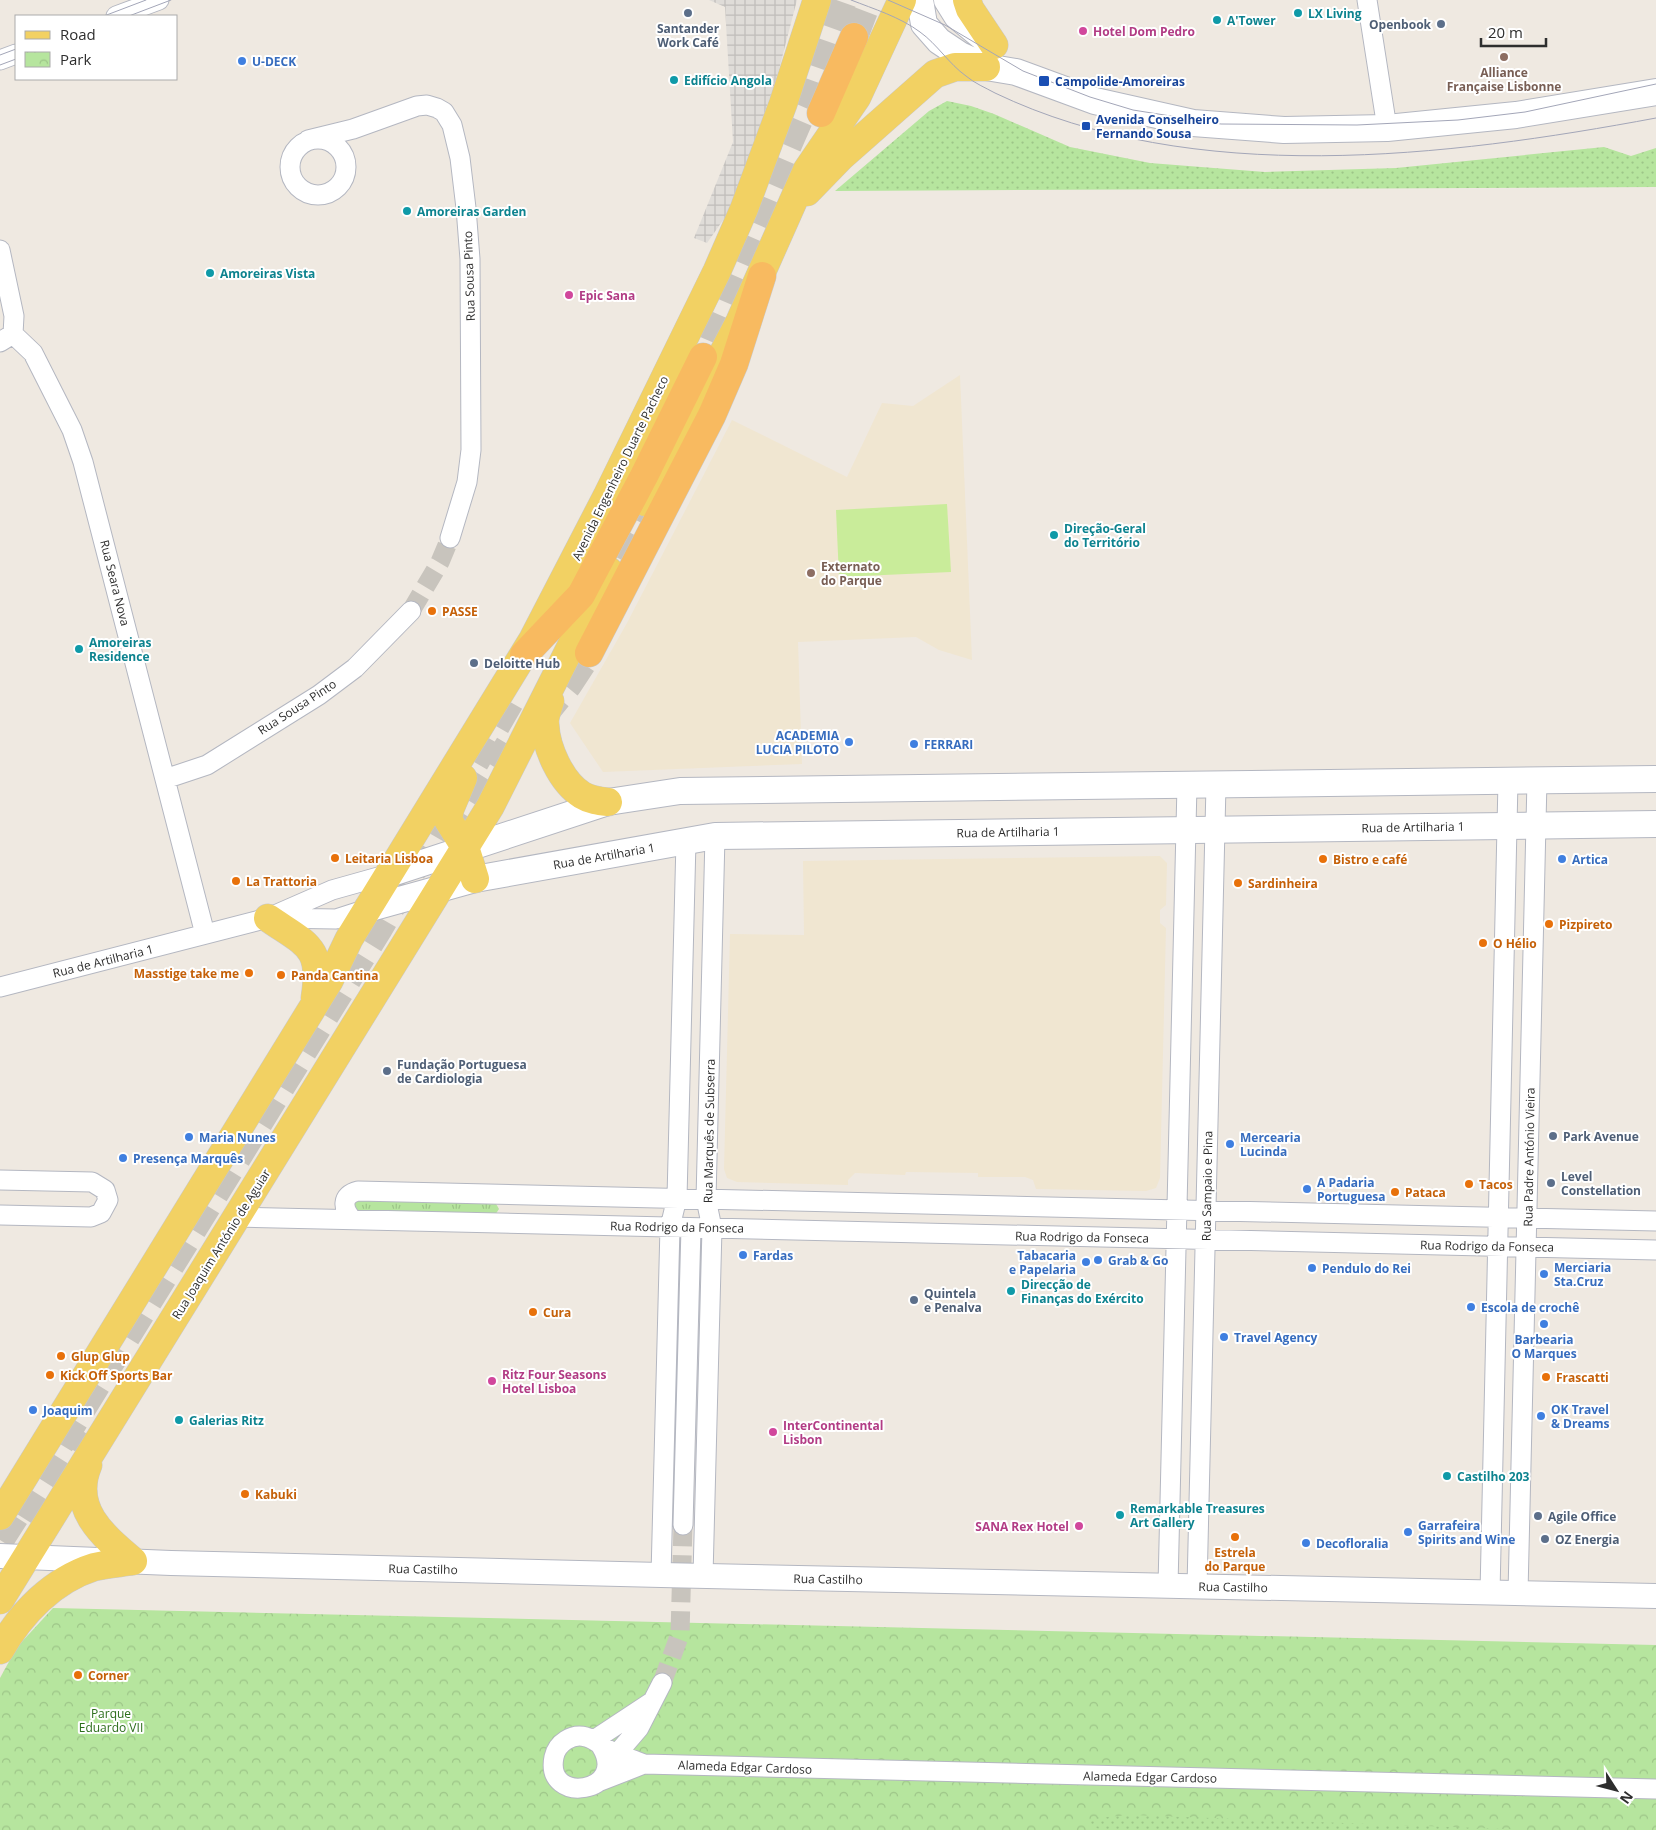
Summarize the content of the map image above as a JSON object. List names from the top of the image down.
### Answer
{
  "streets": {
    "main road": ["Avenida Engenheiro Duarte Pacheco", "Rua de Artilharia 1", "Rua Joaquim António de Aguiar"],
    "street": [
      "Rua Sousa Pinto",
      "Rua Seara Nova",
      "Rua Marquês de Subserra",
      "Rua Padre António Vieira",
      "Rua Sampaio e Pina",
      "Rua Rodrigo da Fonseca",
      "Rua Castilho",
      "Alameda Edgar Cardoso"
    ]
  },
  "crossings": [
    ["Rua Sousa Pinto", "Rua Seara Nova"],
    ["Avenida Engenheiro Duarte Pacheco", "Rua de Artilharia 1"],
    ["Rua Seara Nova", "Rua de Artilharia 1"],
    ["Rua de Artilharia 1", "Rua Marquês de Subserra"],
    ["Rua de Artilharia 1", "Rua Padre António Vieira"],
    ["Rua de Artilharia 1", "Rua Sampaio e Pina"],
    ["Rua de Artilharia 1", "Rua Joaquim António de Aguiar"],
    ["Rua Marquês de Subserra", "Rua Rodrigo da Fonseca"],
    ["Rua Marquês de Subserra", "Rua Castilho"],
    ["Rua Padre António Vieira", "Rua Rodrigo da Fonseca"],
    ["Rua Padre António Vieira", "Rua Castilho"],
    ["Rua Sampaio e Pina", "Rua Rodrigo da Fonseca"],
    ["Rua Sampaio e Pina", "Rua Castilho"],
    ["Rua Rodrigo da Fonseca", "Rua Joaquim António de Aguiar"],
    ["Rua Joaquim António de Aguiar", "Rua Castilho"]
  ],
  "parks": ["Parque Eduardo VII"],
  "places": {
    "other": [
      "Santander Work Café",
      "LX Living",
      "A'Tower",
      "Openbook",
      "Hotel Dom Pedro",
      "Alliance Française Lisbonne",
      "U-DECK",
      "Edifício Angola",
      "Amoreiras Garden",
      "Amoreiras Vista",
      "Epic Sana",
      "Direção-Geral do Território",
      "Externato do Parque",
      "PASSE",
      "Amoreiras Residence",
      "Deloitte Hub",
      "ACADEMIA LUCIA PILOTO",
      "FERRARI",
      "Leitaria Lisboa",
      "Bistro e café",
      "Artica",
      "La Trattoria",
      "Sardinheira",
      "Pizpireto",
      "O Hélio",
      "Masstige take me",
      "Panda Cantina",
      "Fundação Portuguesa de Cardiologia",
      "Park Avenue",
      "Maria Nunes",
      "Mercearia Lucinda",
      "Presença Marquês",
      "Level Constellation",
      "Tacos",
      "A Padaria Portuguesa",
      "Pataca",
      "Fardas",
      "Grab & Go",
      "Tabacaria e Papelaria",
      "Pendulo do Rei",
      "Merciaria Sta.Cruz",
      "Direcção de Finanças do Exército",
      "Quintela e Penalva",
      "Escola de crochê",
      "Cura",
      "Barbearia O Marques",
      "Travel Agency",
      "Glup Glup",
      "Kick Off Sports Bar",
      "Frascatti",
      "Ritz Four Seasons Hotel Lisboa",
      "Joaquim",
      "OK Travel & Dreams",
      "Galerias Ritz",
      "InterContinental Lisbon",
      "Castilho 203",
      "Kabuki",
      "Remarkable Treasures Art Gallery",
      "Agile Office",
      "SANA Rex Hotel",
      "Garrafeira Spirits and Wine",
      "Estrela do Parque",
      "OZ Energia",
      "Decofloralia",
      "Corner"
    ],
    "transit": ["Campolide-Amoreiras", "Avenida Conselheiro Fernando Sousa"]
  },
  "legend": ["Road", "Park"],
  "scale_bar": "20 m",
  "north": "bottom right"
}
